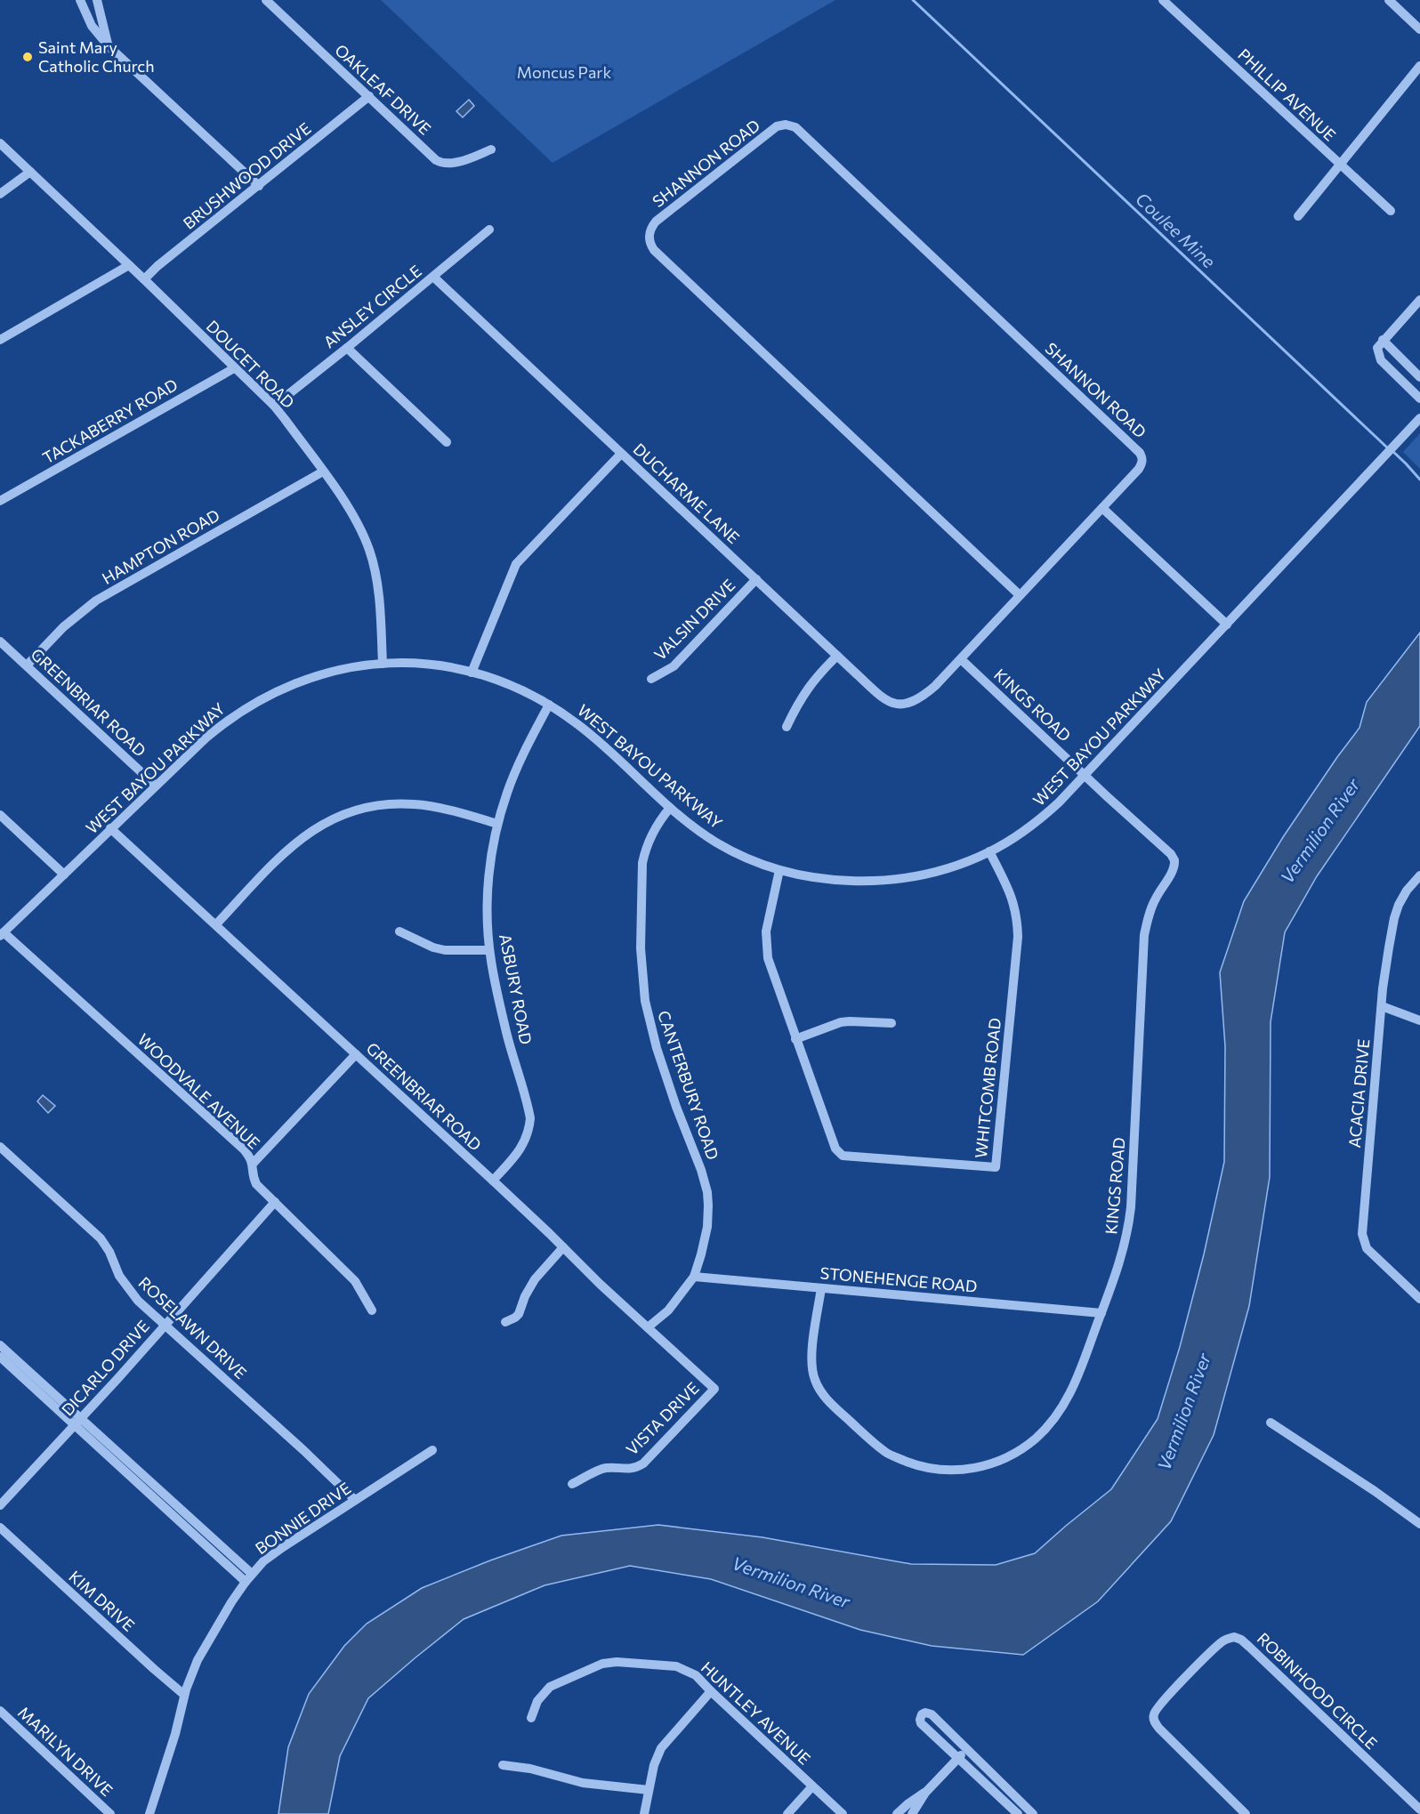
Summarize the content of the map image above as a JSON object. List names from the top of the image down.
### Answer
{
  "streets": {
    "street": [
      "OAKLEAF DRIVE",
      "PHILLIP AVENUE",
      "SHANNON ROAD",
      "BRUSHWOOD DRIVE",
      "ANSLEY CIRCLE",
      "DOUCET ROAD",
      "TACKABERRY ROAD",
      "DUCHARME LANE",
      "HAMPTON ROAD",
      "VALSIN DRIVE",
      "GREENBRIAR ROAD",
      "KINGS ROAD",
      "WEST BAYOU PARKWAY",
      "ASBURY ROAD",
      "CANTERBURY ROAD",
      "WHITCOMB ROAD",
      "WOODVALE AVENUE",
      "ACACIA DRIVE",
      "STONEHENGE ROAD",
      "ROSELAWN DRIVE",
      "DICARLO DRIVE",
      "VISTA DRIVE",
      "BONNIE DRIVE",
      "KIM DRIVE",
      "ROBINHOOD CIRCLE",
      "HUNTLEY AVENUE",
      "MARILYN DRIVE"
    ]
  },
  "crossings": [
    ["OAKLEAF DRIVE", "BRUSHWOOD DRIVE"],
    ["SHANNON ROAD", "DUCHARME LANE"],
    ["SHANNON ROAD", "KINGS ROAD"],
    ["BRUSHWOOD DRIVE", "DOUCET ROAD"],
    ["ANSLEY CIRCLE", "DOUCET ROAD"],
    ["ANSLEY CIRCLE", "DUCHARME LANE"],
    ["DOUCET ROAD", "TACKABERRY ROAD"],
    ["DOUCET ROAD", "HAMPTON ROAD"],
    ["DOUCET ROAD", "WEST BAYOU PARKWAY"],
    ["DUCHARME LANE", "VALSIN DRIVE"],
    ["HAMPTON ROAD", "GREENBRIAR ROAD"],
    ["GREENBRIAR ROAD", "WEST BAYOU PARKWAY"],
    ["GREENBRIAR ROAD", "ASBURY ROAD"],
    ["GREENBRIAR ROAD", "CANTERBURY ROAD"],
    ["GREENBRIAR ROAD", "VISTA DRIVE"],
    ["KINGS ROAD", "WEST BAYOU PARKWAY"],
    ["KINGS ROAD", "STONEHENGE ROAD"],
    ["WEST BAYOU PARKWAY", "ASBURY ROAD"],
    ["WEST BAYOU PARKWAY", "CANTERBURY ROAD"],
    ["WEST BAYOU PARKWAY", "WHITCOMB ROAD"],
    ["WEST BAYOU PARKWAY", "WOODVALE AVENUE"],
    ["CANTERBURY ROAD", "STONEHENGE ROAD"],
    ["WOODVALE AVENUE", "DICARLO DRIVE"],
    ["ROSELAWN DRIVE", "DICARLO DRIVE"],
    ["ROSELAWN DRIVE", "BONNIE DRIVE"],
    ["BONNIE DRIVE", "KIM DRIVE"]
  ],
  "water": ["Coulee Mine", "Vermilion River"],
  "parks": ["Moncus Park"],
  "places": ["Saint Mary Catholic Church"]
}
